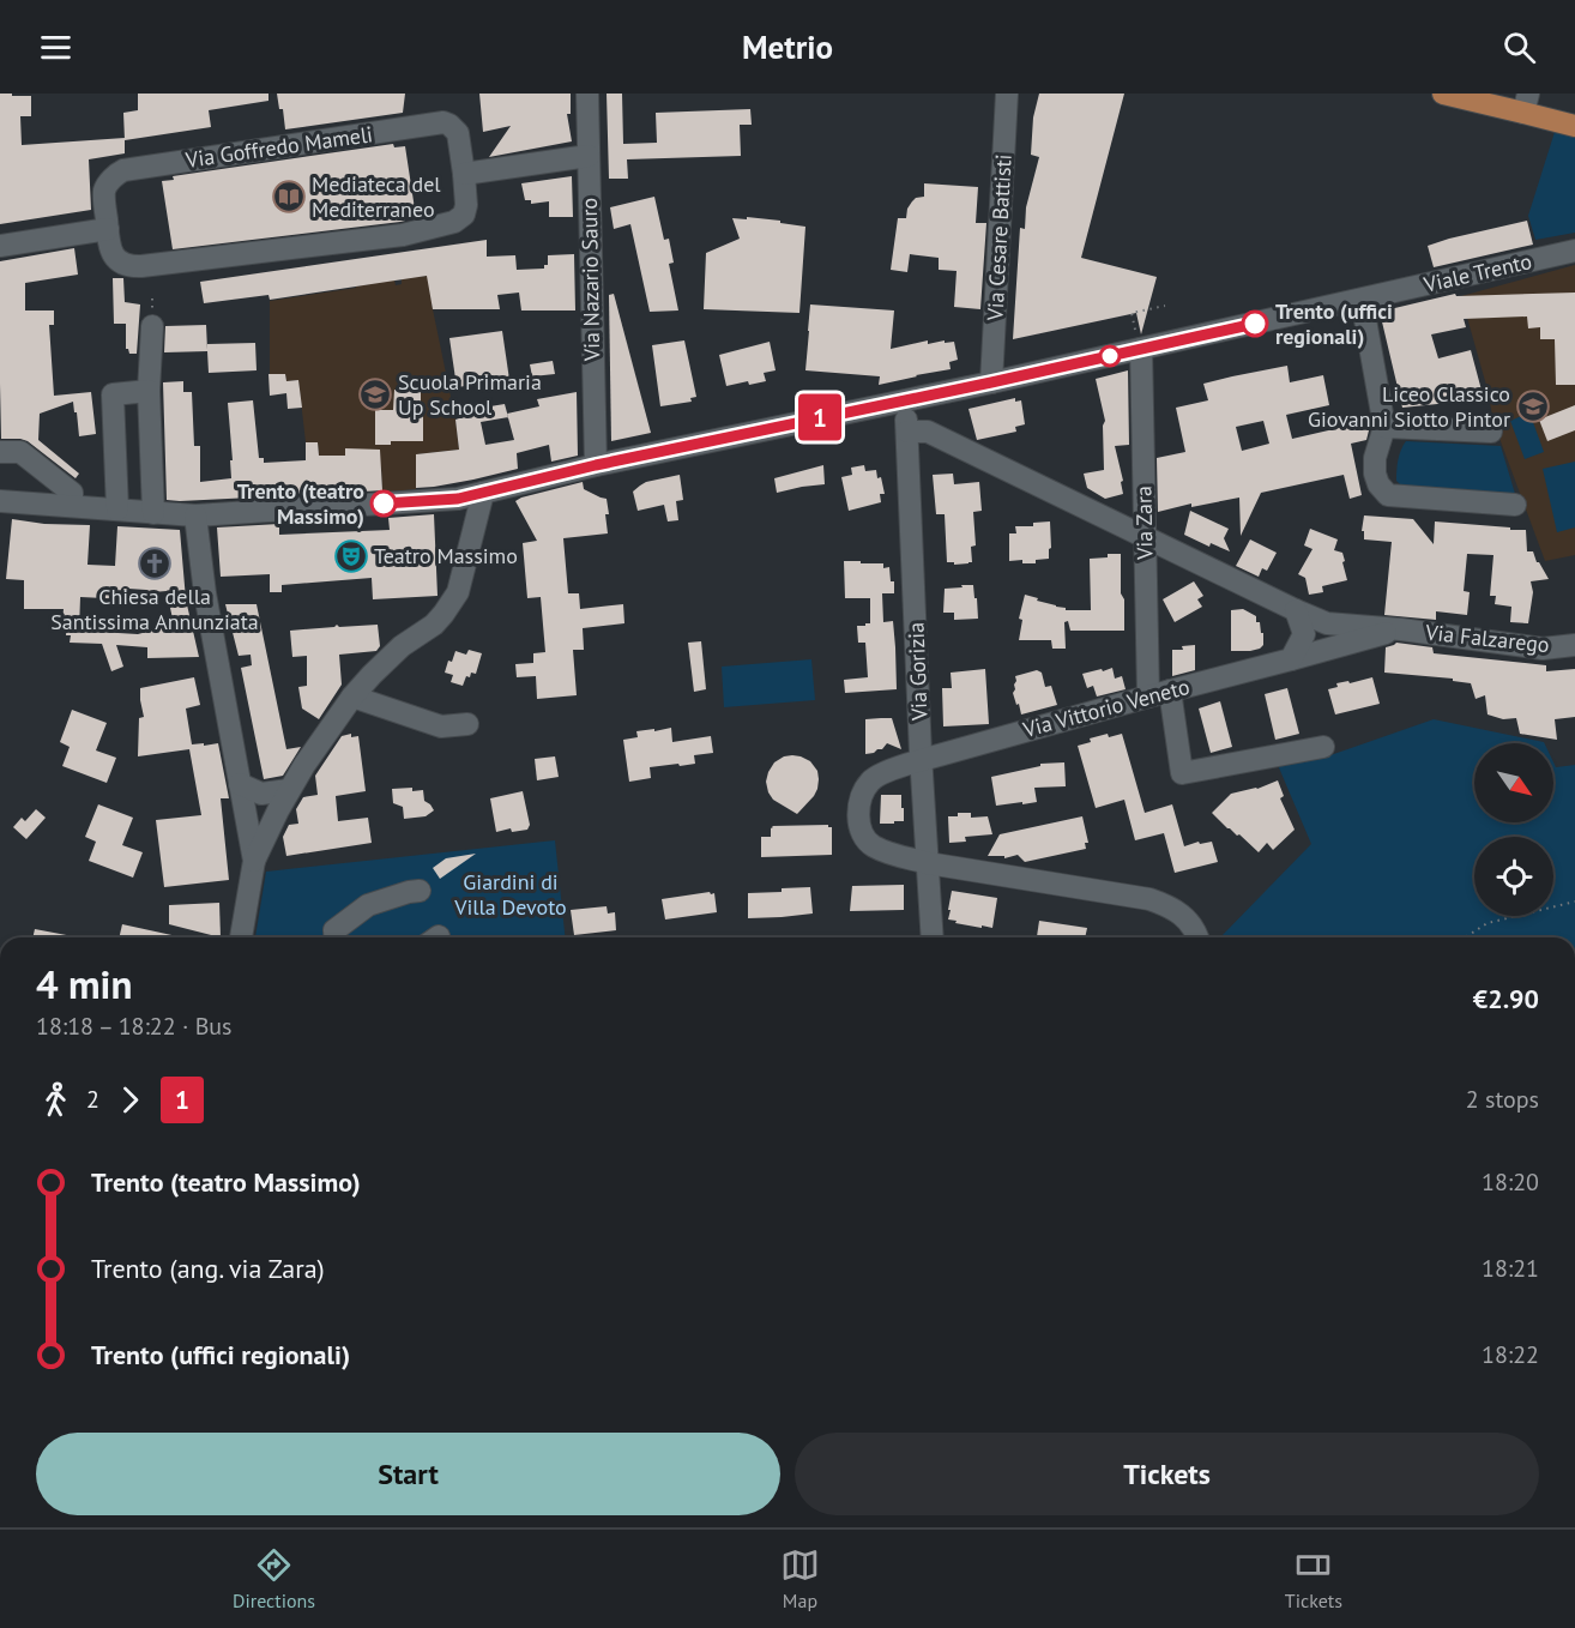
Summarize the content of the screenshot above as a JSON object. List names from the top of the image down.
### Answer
{
  "streets": {
    "street": [
      "Via Goffredo Mameli",
      "Via Cesare Battisti",
      "Viale Trento",
      "Via Nazario Sauro",
      "Via Zara",
      "Via Falzarego",
      "Via Gorizia",
      "Via Vittorio Veneto"
    ]
  },
  "crossings": [
    ["Via Cesare Battisti", "Viale Trento"],
    ["Viale Trento", "Via Nazario Sauro"],
    ["Viale Trento", "Via Zara"],
    ["Viale Trento", "Via Gorizia"],
    ["Via Zara", "Via Vittorio Veneto"],
    ["Via Falzarego", "Via Vittorio Veneto"],
    ["Via Gorizia", "Via Vittorio Veneto"]
  ],
  "parks": ["Giardini di Villa Devoto"],
  "places": {
    "library": ["Mediateca del Mediterraneo"],
    "other": ["Trento (uffici regionali)", "Trento (teatro Massimo)"],
    "school or university": ["Scuola Primaria Up School", "Liceo Classico Giovanni Siotto Pintor"],
    "theatre": ["Teatro Massimo"],
    "church": ["Chiesa della Santissima Annunziata"]
  },
  "lines": ["bus line 1"],
  "north": "bottom right",
  "page": {
    "header": "Metrio",
    "on_map": "1",
    "heading": ["4 min", "18:18 – 18:22 · Bus", "€2.90"],
    "legs": ["2", "1", "2 stops"],
    "list": [
      {
        "name": "Trento (teatro Massimo)",
        "value": "18:20"
      },
      {
        "name": "Trento (ang. via Zara)",
        "value": "18:21"
      },
      {
        "name": "Trento (uffici regionali)",
        "value": "18:22"
      }
    ],
    "buttons": ["Start", "Tickets"],
    "tabs": ["Directions", "Map", "Tickets"]
  }
}
